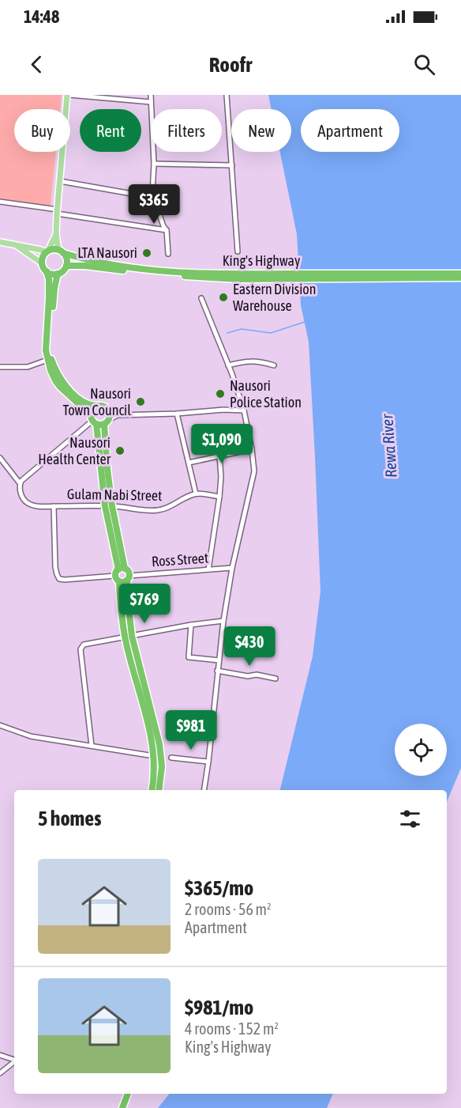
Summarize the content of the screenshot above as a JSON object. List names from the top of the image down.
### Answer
{
  "streets": {
    "highway": ["King's Highway"],
    "street": ["Gulam Nabi Street", "Ross Street"]
  },
  "water": ["Rewa River"],
  "places": [
    "LTA Nausori",
    "Eastern Division Warehouse",
    "Nausori Police Station",
    "Nausori Town Council",
    "Nausori Health Center"
  ],
  "page": {
    "status": "14:48",
    "header": "Roofr",
    "chip": [
      "Buy",
      "Rent",
      "Filters",
      "New",
      "Apartment"
    ],
    "price": [
      "$365",
      "$1,090",
      "$769",
      "$430",
      "$981"
    ],
    "heading": "5 homes",
    "list": [
      {
        "name": "$365/mo",
        "note": "2 rooms · 56 m² · Apartment"
      },
      {
        "name": "$981/mo",
        "note": "4 rooms · 152 m² · King's Highway"
      }
    ]
  }
}
